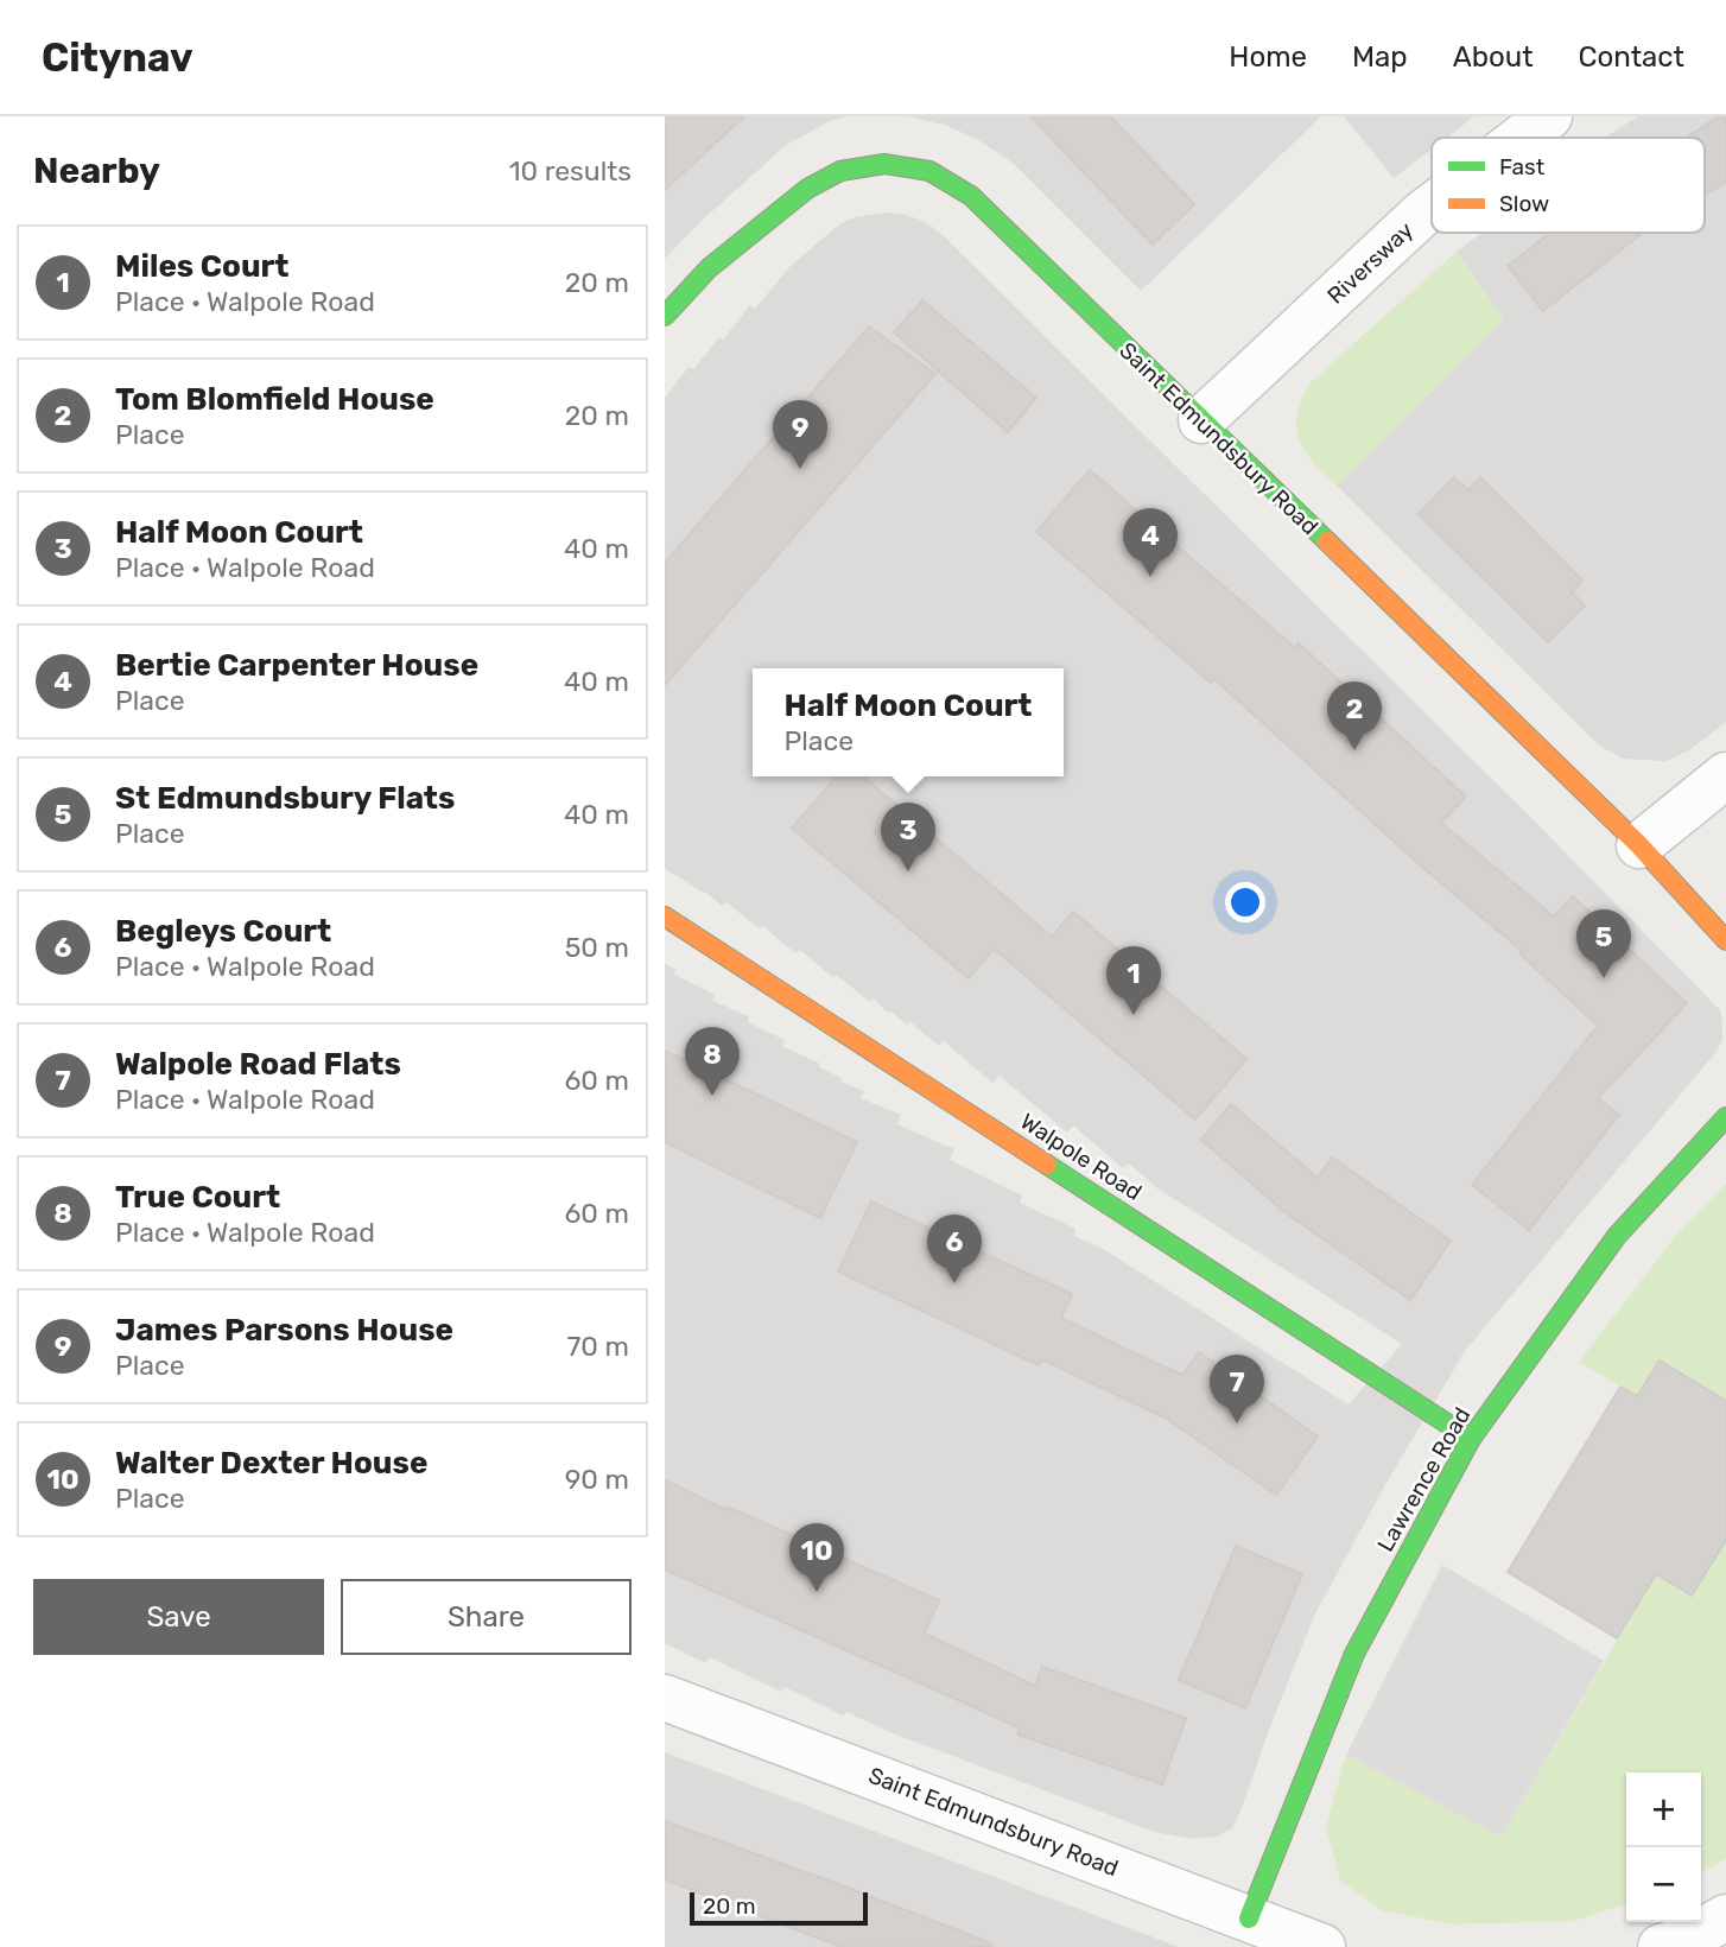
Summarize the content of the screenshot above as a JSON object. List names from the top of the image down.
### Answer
{
  "streets": {
    "street": [
      "Riversway",
      "Saint Edmundsbury Road",
      "Walpole Road",
      "Lawrence Road"
    ]
  },
  "crossings": [
    ["Riversway", "Saint Edmundsbury Road"],
    ["Saint Edmundsbury Road", "Lawrence Road"],
    ["Walpole Road", "Lawrence Road"]
  ],
  "legend": ["Fast", "Slow"],
  "scale_bar": "20 m",
  "page": {
    "header": "Citynav",
    "nav": [
      "Home",
      "Map",
      "About",
      "Contact"
    ],
    "heading": ["Nearby", "10 results"],
    "list": [
      {
        "mark": "1",
        "name": "Miles Court",
        "note": "Place · Walpole Road",
        "value": "20 m"
      },
      {
        "mark": "2",
        "name": "Tom Blomfield House",
        "note": "Place",
        "value": "20 m"
      },
      {
        "mark": "3",
        "name": "Half Moon Court",
        "note": "Place · Walpole Road",
        "value": "40 m"
      },
      {
        "mark": "4",
        "name": "Bertie Carpenter House",
        "note": "Place",
        "value": "40 m"
      },
      {
        "mark": "5",
        "name": "St Edmundsbury Flats",
        "note": "Place",
        "value": "40 m"
      },
      {
        "mark": "6",
        "name": "Begleys Court",
        "note": "Place · Walpole Road",
        "value": "50 m"
      },
      {
        "mark": "7",
        "name": "Walpole Road Flats",
        "note": "Place · Walpole Road",
        "value": "60 m"
      },
      {
        "mark": "8",
        "name": "True Court",
        "note": "Place · Walpole Road",
        "value": "60 m"
      },
      {
        "mark": "9",
        "name": "James Parsons House",
        "note": "Place",
        "value": "70 m"
      },
      {
        "mark": "10",
        "name": "Walter Dexter House",
        "note": "Place",
        "value": "90 m"
      }
    ],
    "pins": [
      "9",
      "4",
      "2",
      "3",
      "5",
      "1",
      "8",
      "6",
      "7",
      "10"
    ],
    "popup": ["Half Moon Court", "Place"],
    "buttons": ["Save", "Share"],
    "map_buttons": ["+", "−"],
    "scale": "20 m"
  }
}
